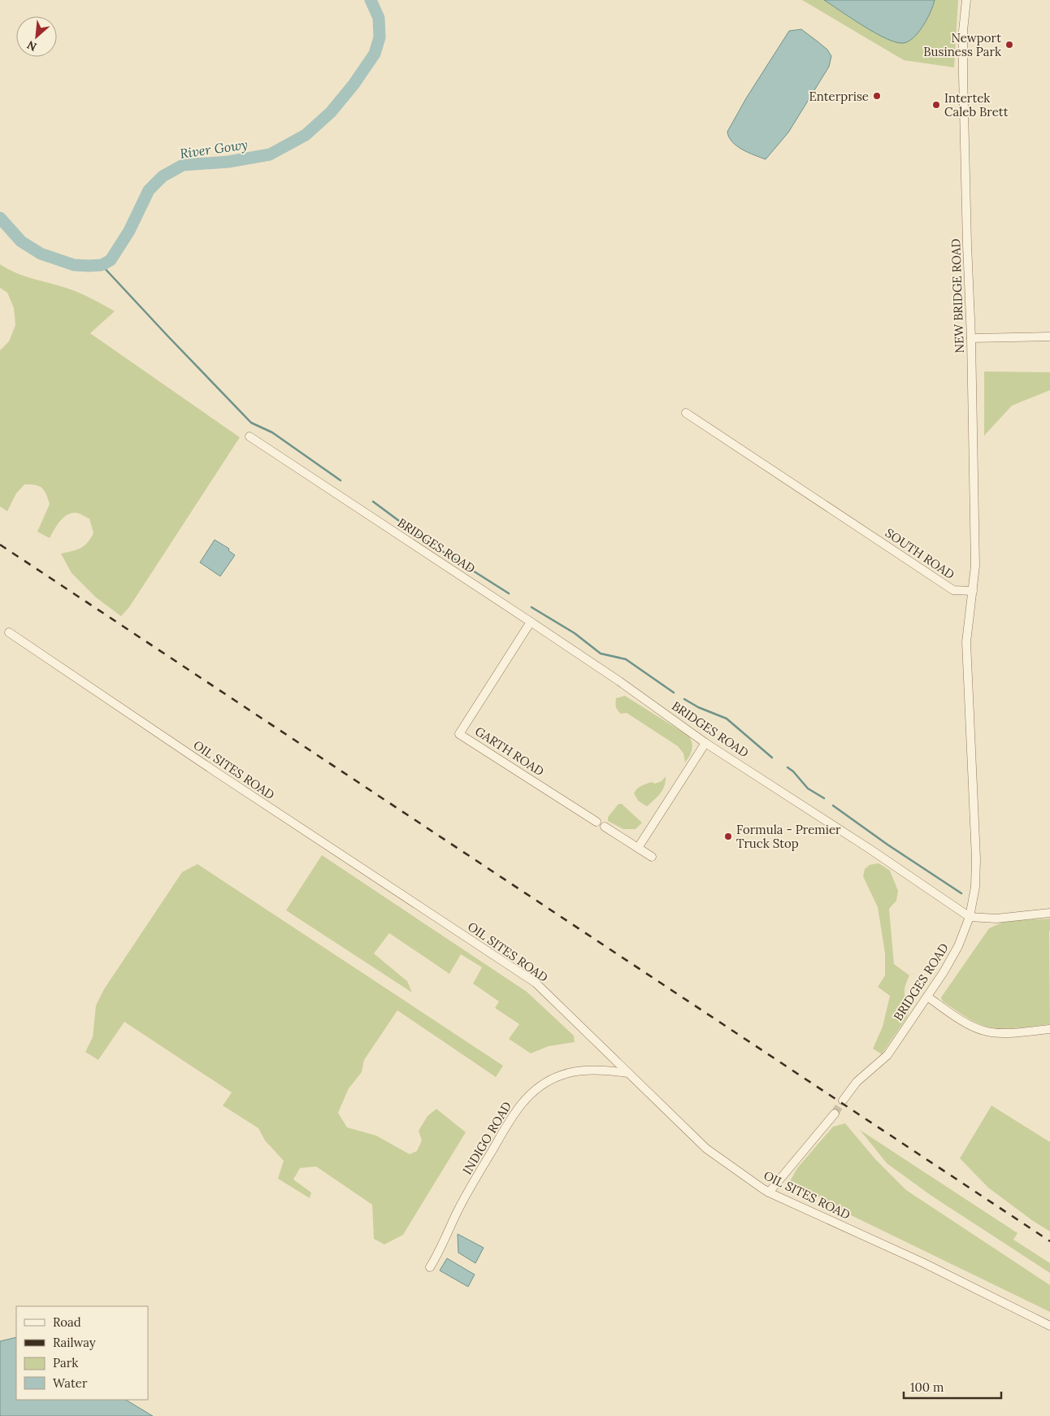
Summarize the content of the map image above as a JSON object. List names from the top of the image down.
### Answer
{
  "streets": {
    "street": [
      "NEW BRIDGE ROAD",
      "BRIDGES ROAD",
      "SOUTH ROAD",
      "GARTH ROAD",
      "OIL SITES ROAD",
      "INDIGO ROAD"
    ]
  },
  "crossings": [
    ["NEW BRIDGE ROAD", "SOUTH ROAD"],
    ["BRIDGES ROAD", "GARTH ROAD"],
    ["OIL SITES ROAD", "INDIGO ROAD"]
  ],
  "water": ["River Gowy"],
  "places": [
    "Newport Business Park",
    "Enterprise",
    "Intertek Caleb Brett",
    "Formula - Premier Truck Stop"
  ],
  "legend": [
    "Road",
    "Railway",
    "Park",
    "Water"
  ],
  "scale_bar": "100 m",
  "north": "bottom left"
}
